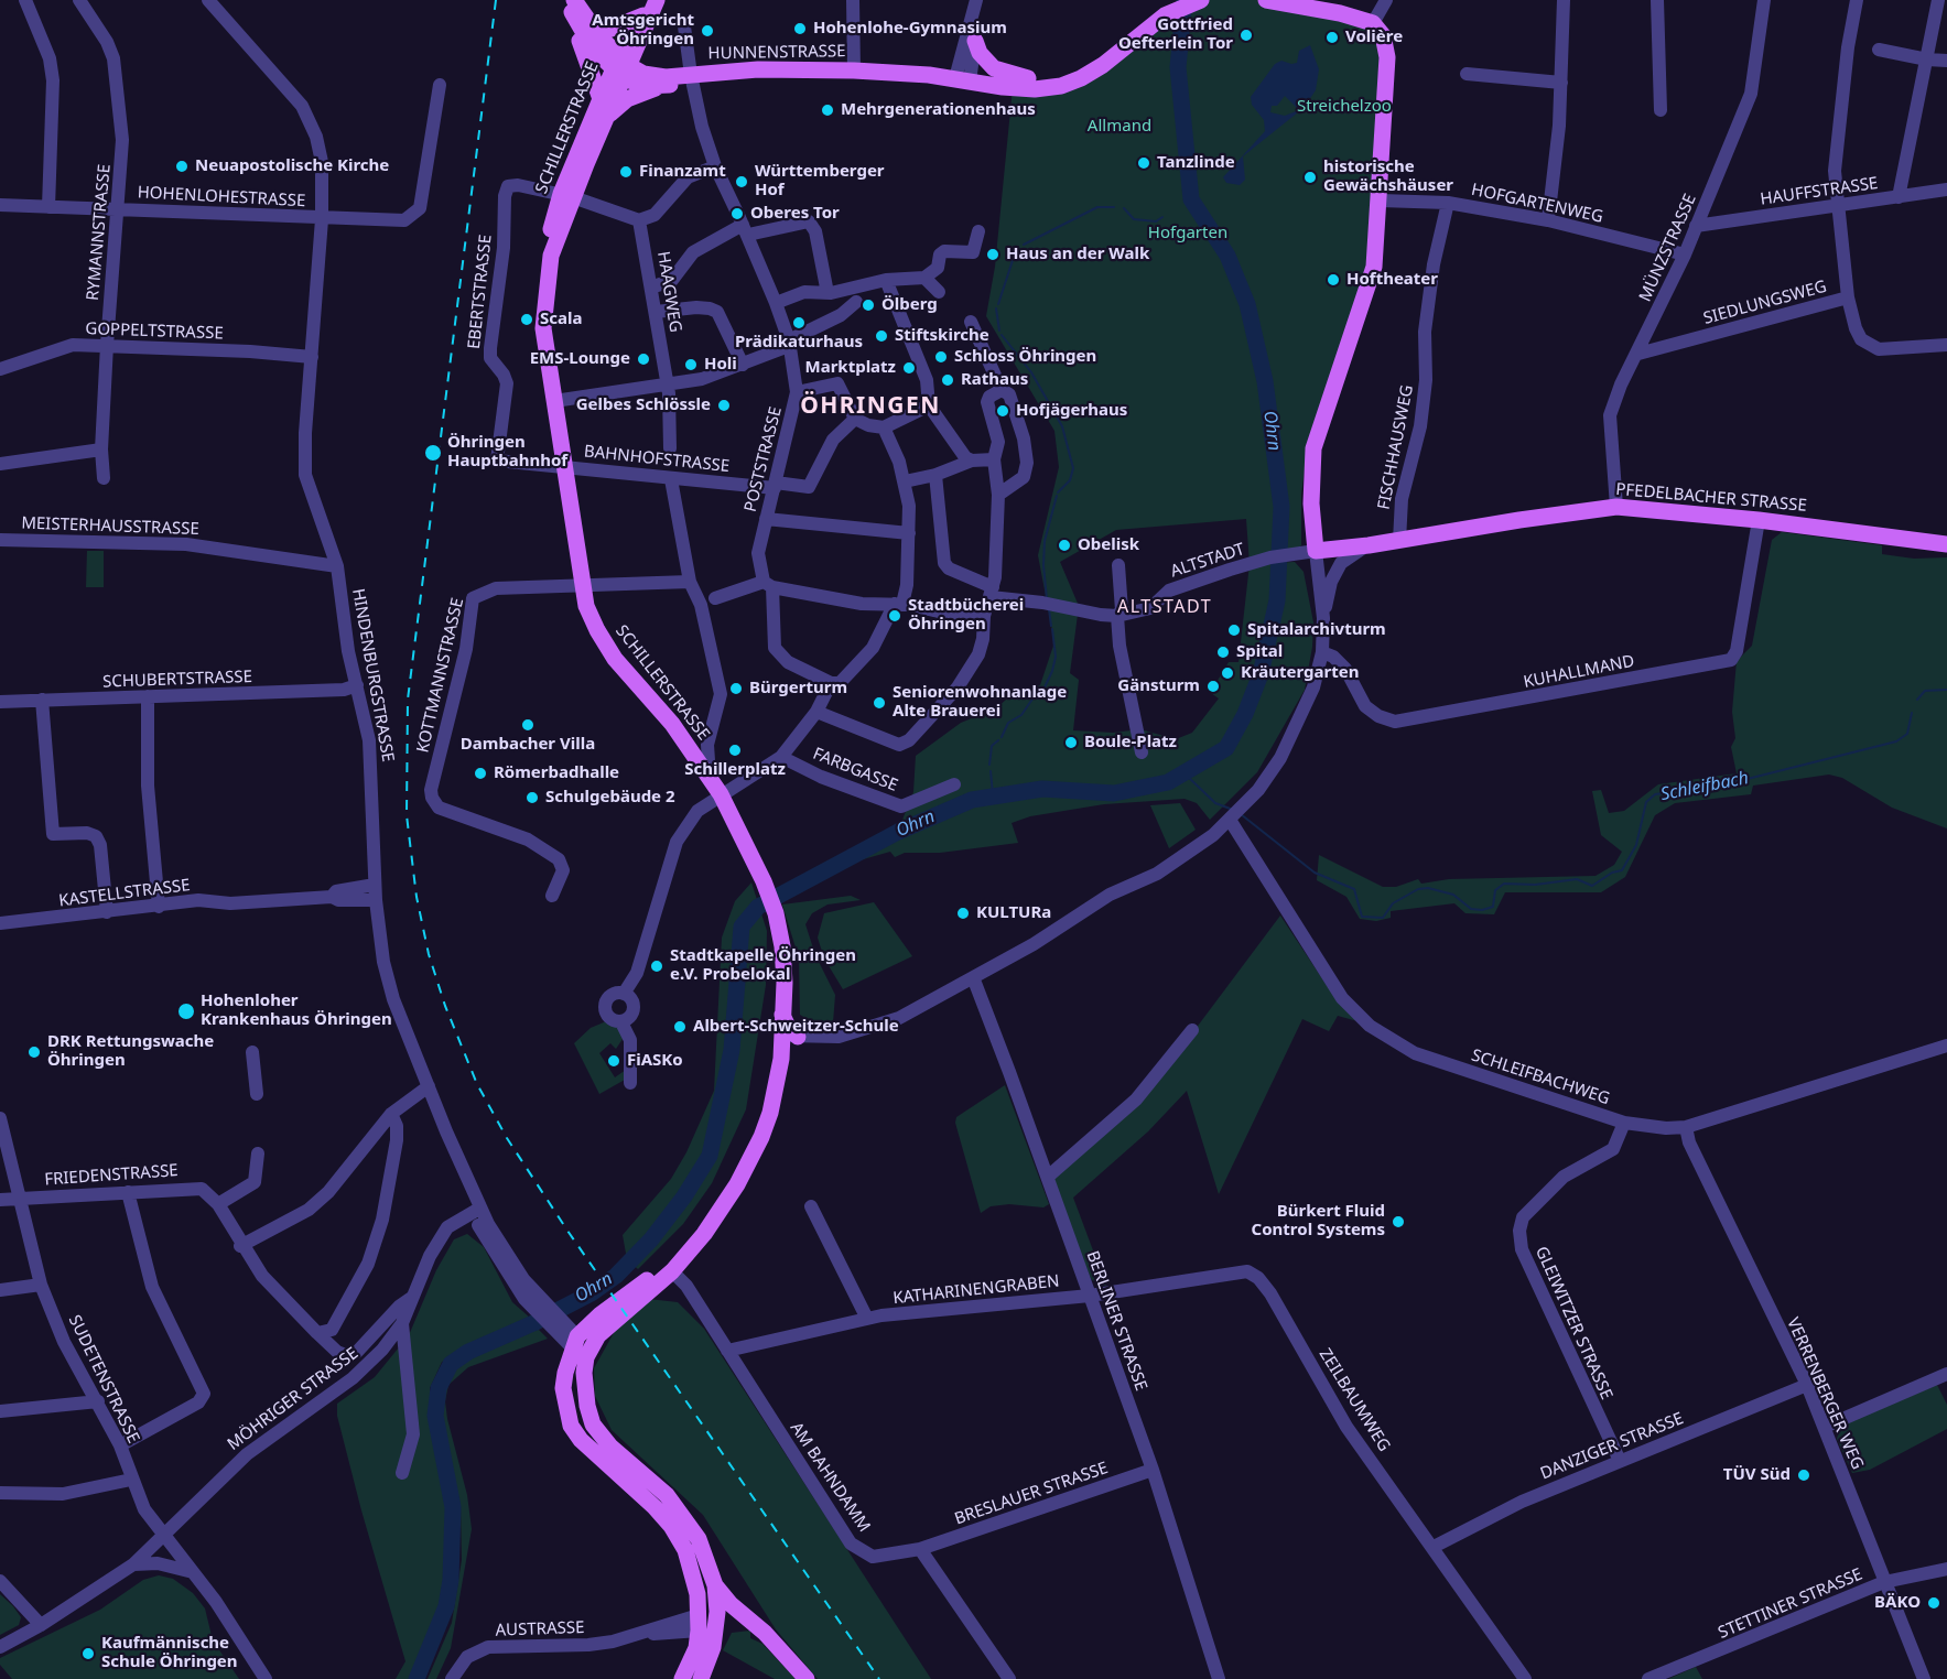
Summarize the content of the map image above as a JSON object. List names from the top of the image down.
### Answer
{
  "streets": {
    "main road": ["HUNNENSTRASSE", "SCHILLERSTRASSE", "PFEDELBACHER STRASSE"],
    "street": [
      "HAUFFSTRASSE",
      "HOHENLOHESTRASSE",
      "HOFGARTENWEG",
      "RYMANNSTRASSE",
      "MÜNZSTRASSE",
      "EBERTSTRASSE",
      "HAAGWEG",
      "SIEDLUNGSWEG",
      "GOPPELTSTRASSE",
      "FISCHHAUSWEG",
      "BAHNHOFSTRASSE",
      "POSTSTRASSE",
      "MEISTERHAUSSTRASSE",
      "ALTSTADT",
      "KUHALLMAND",
      "HINDENBURGSTRASSE",
      "KOTTMANNSTRASSE",
      "SCHUBERTSTRASSE",
      "FARBGASSE",
      "KASTELLSTRASSE",
      "SCHLEIFBACHWEG",
      "FRIEDENSTRASSE",
      "KATHARINENGRABEN",
      "BERLINER STRASSE",
      "GLEIWITZER STRASSE",
      "SUDETENSTRASSE",
      "VERRENBERGER WEG",
      "MÖHRIGER STRASSE",
      "ZEILBAUMWEG",
      "DANZIGER STRASSE",
      "AM BAHNDAMM",
      "BRESLAUER STRASSE",
      "STETTINER STRASSE",
      "AUSTRASSE"
    ]
  },
  "crossings": [
    ["HUNNENSTRASSE", "SCHILLERSTRASSE"],
    ["HUNNENSTRASSE", "POSTSTRASSE"],
    ["SCHILLERSTRASSE", "EBERTSTRASSE"],
    ["SCHILLERSTRASSE", "BAHNHOFSTRASSE"],
    ["SCHILLERSTRASSE", "KOTTMANNSTRASSE"],
    ["HAUFFSTRASSE", "MÜNZSTRASSE"],
    ["HOHENLOHESTRASSE", "RYMANNSTRASSE"],
    ["HOHENLOHESTRASSE", "HINDENBURGSTRASSE"],
    ["HOFGARTENWEG", "MÜNZSTRASSE"],
    ["HOFGARTENWEG", "FISCHHAUSWEG"],
    ["RYMANNSTRASSE", "GOPPELTSTRASSE"],
    ["MÜNZSTRASSE", "SIEDLUNGSWEG"],
    ["MÜNZSTRASSE", "PFEDELBACHER STRASSE"],
    ["EBERTSTRASSE", "BAHNHOFSTRASSE"],
    ["GOPPELTSTRASSE", "HINDENBURGSTRASSE"],
    ["FISCHHAUSWEG", "PFEDELBACHER STRASSE"],
    ["BAHNHOFSTRASSE", "POSTSTRASSE"],
    ["PFEDELBACHER STRASSE", "ALTSTADT"],
    ["PFEDELBACHER STRASSE", "KUHALLMAND"],
    ["MEISTERHAUSSTRASSE", "HINDENBURGSTRASSE"],
    ["HINDENBURGSTRASSE", "SCHUBERTSTRASSE"],
    ["HINDENBURGSTRASSE", "KASTELLSTRASSE"],
    ["HINDENBURGSTRASSE", "MÖHRIGER STRASSE"],
    ["SCHLEIFBACHWEG", "GLEIWITZER STRASSE"],
    ["SCHLEIFBACHWEG", "VERRENBERGER WEG"],
    ["FRIEDENSTRASSE", "SUDETENSTRASSE"],
    ["KATHARINENGRABEN", "BERLINER STRASSE"],
    ["KATHARINENGRABEN", "ZEILBAUMWEG"],
    ["KATHARINENGRABEN", "AM BAHNDAMM"],
    ["BERLINER STRASSE", "ZEILBAUMWEG"],
    ["BERLINER STRASSE", "BRESLAUER STRASSE"],
    ["GLEIWITZER STRASSE", "DANZIGER STRASSE"],
    ["SUDETENSTRASSE", "MÖHRIGER STRASSE"],
    ["VERRENBERGER WEG", "DANZIGER STRASSE"],
    ["VERRENBERGER WEG", "STETTINER STRASSE"],
    ["ZEILBAUMWEG", "DANZIGER STRASSE"],
    ["AM BAHNDAMM", "BRESLAUER STRASSE"]
  ],
  "districts": ["ÖHRINGEN", "ALTSTADT"],
  "water": ["Ohrn", "Schleifbach"],
  "parks": ["Streichelzoo", "Allmand", "Hofgarten"],
  "places": [
    "Hohenlohe-Gymnasium",
    "Amtsgericht Öhringen",
    "Gottfried Oefterlein Tor",
    "Volière",
    "Mehrgenerationenhaus",
    "Tanzlinde",
    "Neuapostolische Kirche",
    "Finanzamt",
    "historische Gewächshäuser",
    "Württemberger Hof",
    "Oberes Tor",
    "Haus an der Walk",
    "Hoftheater",
    "Ölberg",
    "Scala",
    "Prädikaturhaus",
    "Stiftskirche",
    "Schloss Öhringen",
    "EMS-Lounge",
    "Holi",
    "Marktplatz",
    "Rathaus",
    "Gelbes Schlössle",
    "Hofjägerhaus",
    "Öhringen Hauptbahnhof",
    "Obelisk",
    "Stadtbücherei Öhringen",
    "Spitalarchivturm",
    "Spital",
    "Kräutergarten",
    "Gänsturm",
    "Bürgerturm",
    "Seniorenwohnanlage Alte Brauerei",
    "Dambacher Villa",
    "Boule-Platz",
    "Schillerplatz",
    "Römerbadhalle",
    "Schulgebäude 2",
    "KULTURa",
    "Stadtkapelle Öhringen e.V. Probelokal",
    "Hohenloher Krankenhaus Öhringen",
    "Albert-Schweitzer-Schule",
    "DRK Rettungswache Öhringen",
    "FiASKo",
    "Bürkert Fluid Control Systems",
    "TÜV Süd",
    "BÄKO",
    "Kaufmännische Schule Öhringen"
  ]
}
